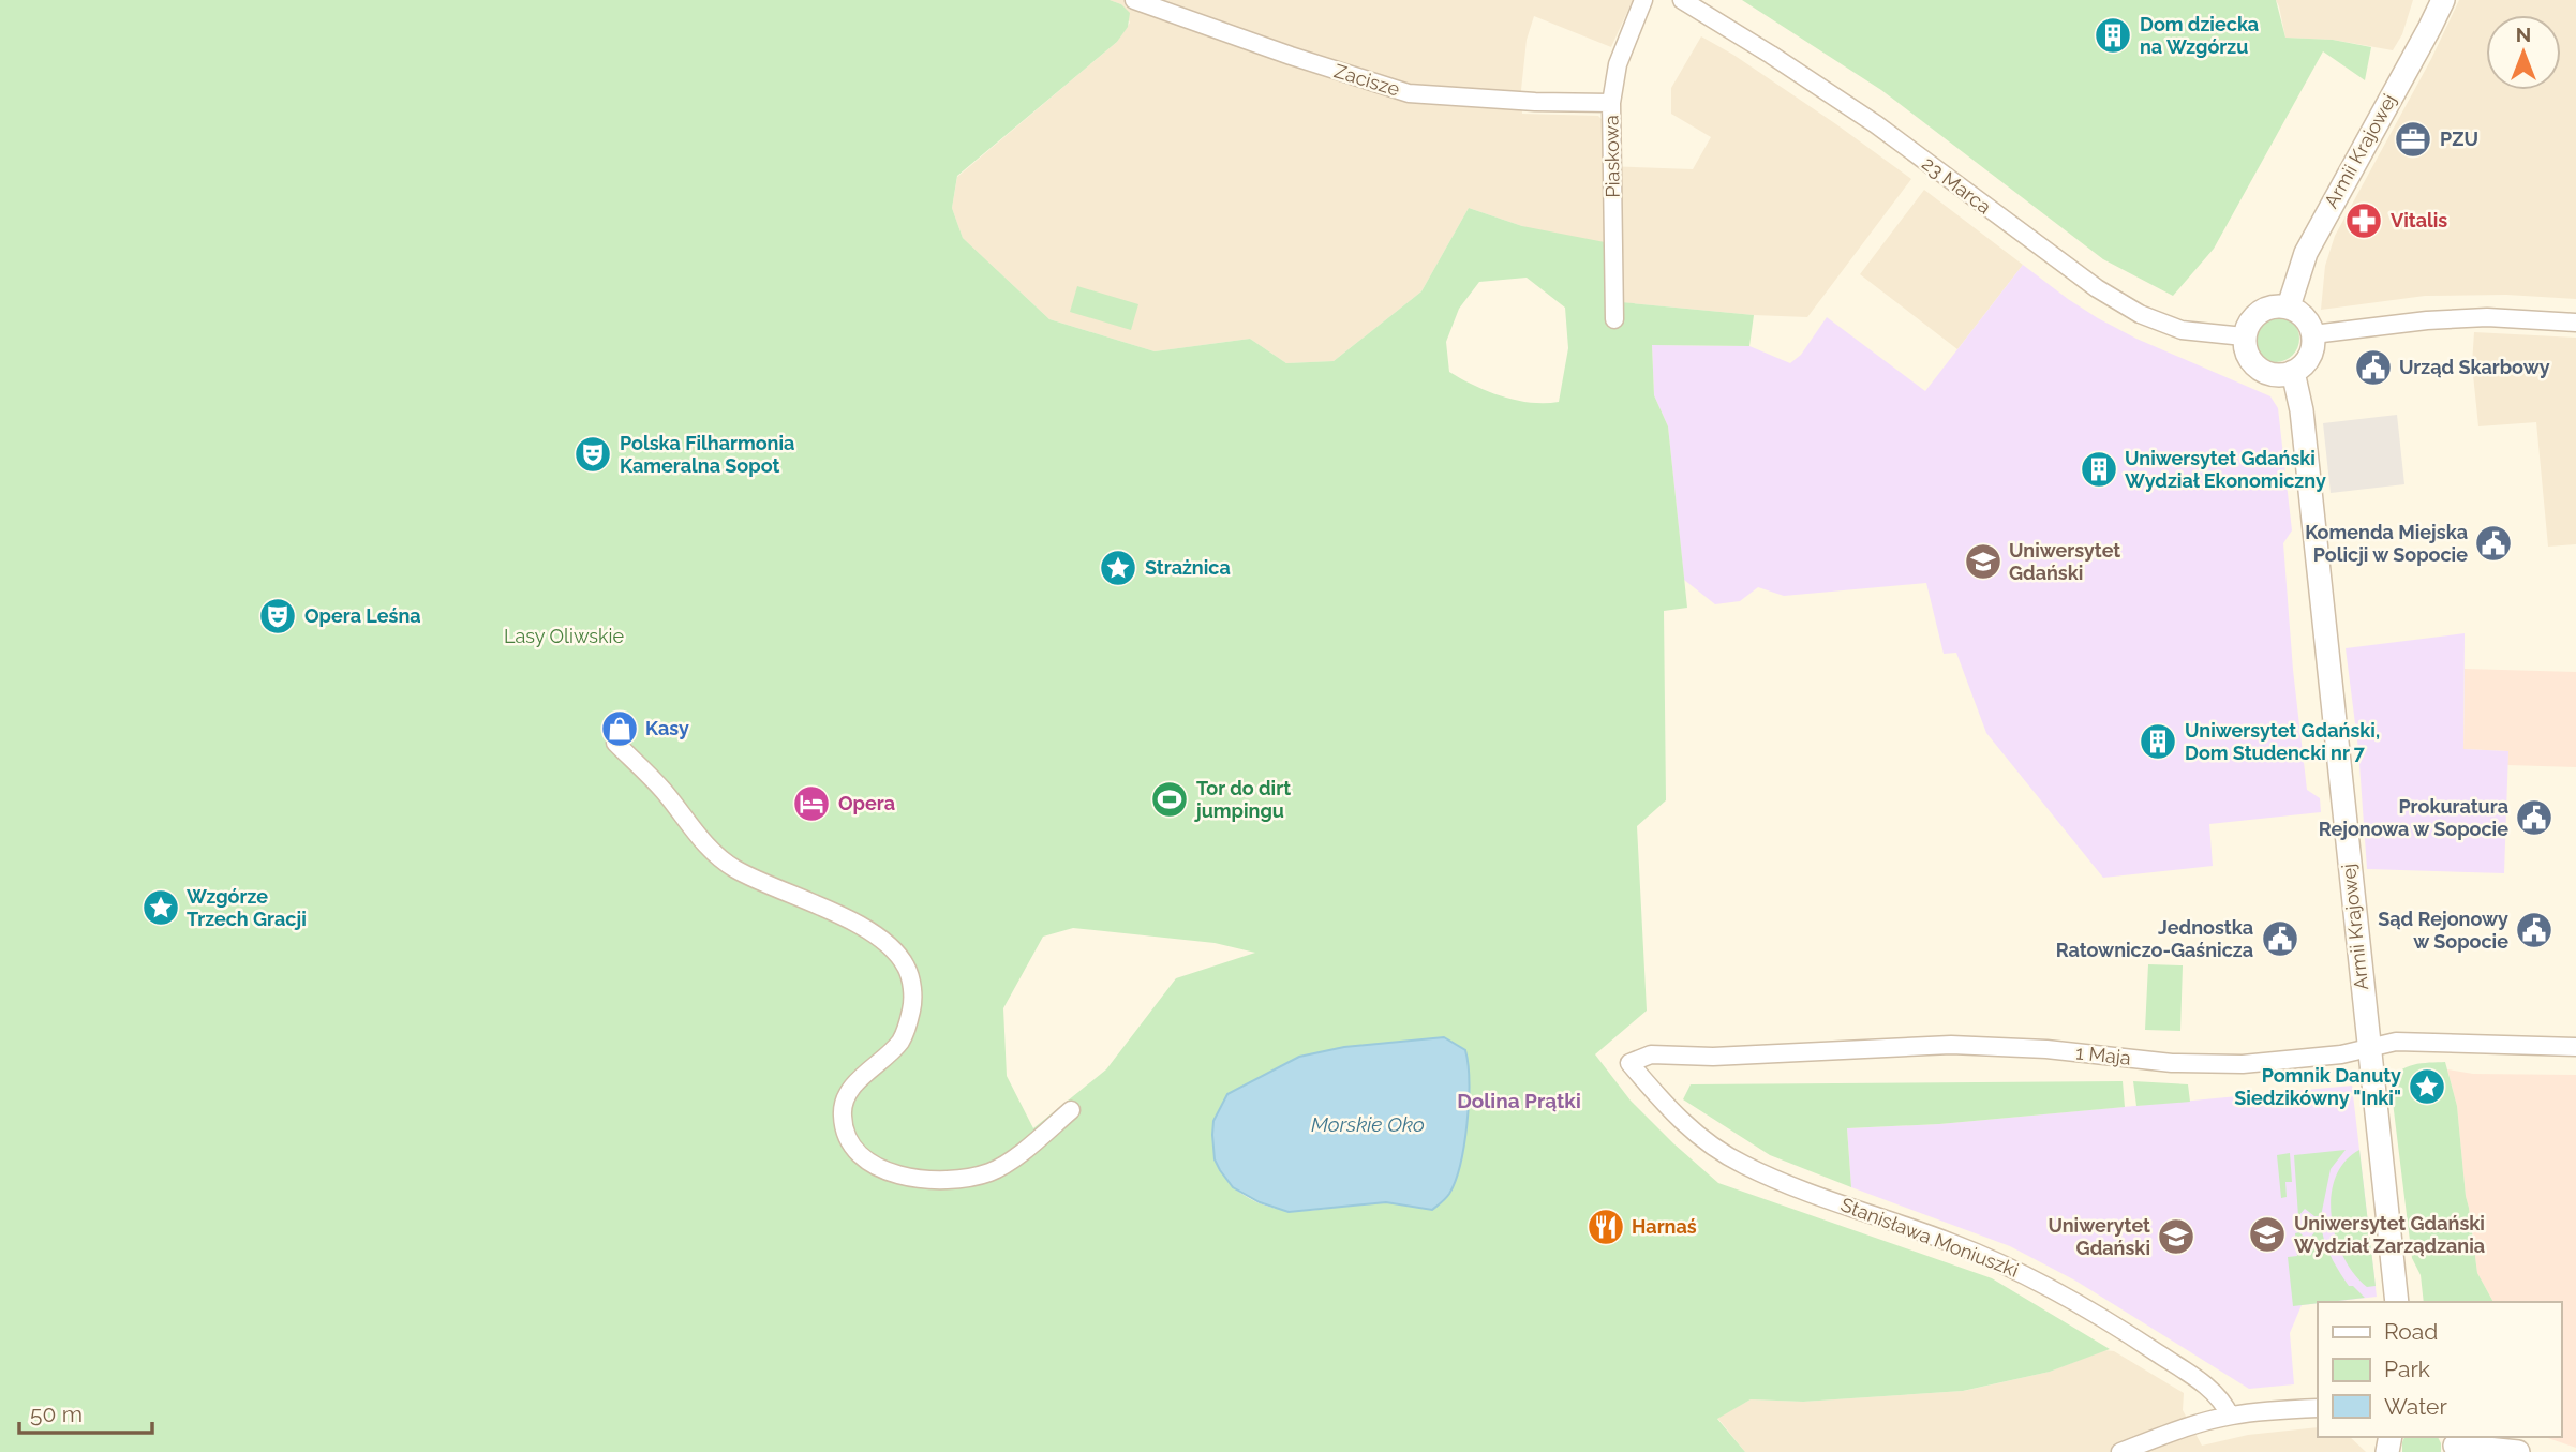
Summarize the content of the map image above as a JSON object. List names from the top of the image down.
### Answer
{
  "streets": {
    "street": [
      "Zacisze",
      "Armii Krajowej",
      "Piaskowa",
      "23 Marca",
      "1 Maja",
      "Stanisława Moniuszki"
    ]
  },
  "crossings": [
    ["Zacisze", "Piaskowa"],
    ["Armii Krajowej", "23 Marca"],
    ["Armii Krajowej", "1 Maja"],
    ["1 Maja", "Stanisława Moniuszki"]
  ],
  "districts": ["Dolina Prątki"],
  "water": ["Morskie Oko"],
  "parks": ["Lasy Oliwskie"],
  "places": {
    "building": ["Dom dziecka na Wzgórzu", "Uniwersytet Gdański Wydział Ekonomiczny", "Uniwersytet Gdański, Dom Studencki nr 7"],
    "office": ["PZU"],
    "pharmacy": ["Vitalis"],
    "public building": [
      "Urząd Skarbowy",
      "Komenda Miejska Policji w Sopocie",
      "Prokuratura Rejonowa w Sopocie",
      "Sąd Rejonowy w Sopocie",
      "Jednostka Ratowniczo-Gaśnicza"
    ],
    "theatre": ["Polska Filharmonia Kameralna Sopot", "Opera Leśna"],
    "school or university": ["Uniwersytet Gdański", "Uniwersytet Gdański Wydział Zarządzania", "Uniwerytet Gdański"],
    "place": ["Strażnica", "Wzgórze Trzech Gracji", "Pomnik Danuty Siedzikówny \"Inki\""],
    "shop": ["Kasy"],
    "sports": ["Tor do dirt jumpingu"],
    "hotel": ["Opera"],
    "restaurant": ["Harnaś"]
  },
  "legend": ["Road", "Park", "Water"],
  "scale_bar": "50 m",
  "north": "top"
}
